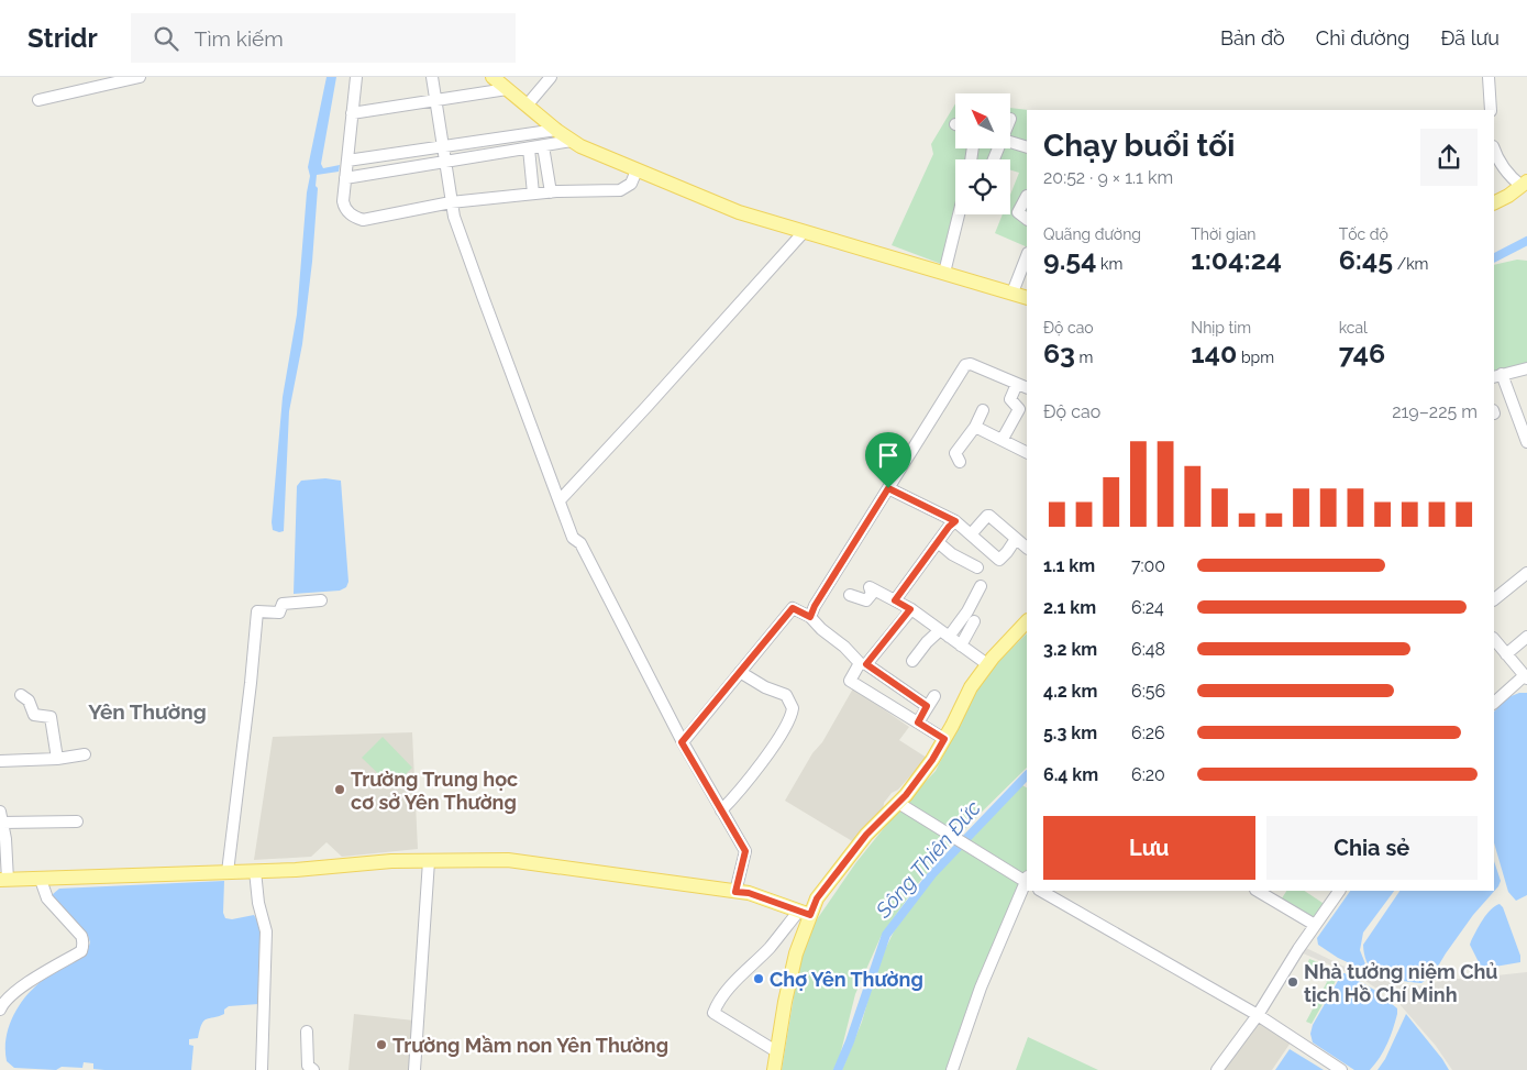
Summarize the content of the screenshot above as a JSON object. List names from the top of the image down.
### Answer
{
  "districts": ["Yên Thường"],
  "water": ["Sông Thiên Đức"],
  "places": [
    "Trường Trung học cơ sở Yên Thường",
    "Chợ Yên Thường",
    "Nhà tưởng niệm Chủ tịch Hồ Chí Minh",
    "Trường Mầm non Yên Thường"
  ],
  "north": "top left",
  "page": {
    "header": "Stridr",
    "search": "Tìm kiếm",
    "nav": ["Bản đồ", "Chỉ đường", "Đã lưu"],
    "heading": ["Chạy buổi tối", "20:52 · 9 × 1.1 km"],
    "stats": [
      ["Quãng đường", "9.54 km"],
      ["Thời gian", "1:04:24"],
      ["Tốc độ", "6:45 /km"],
      ["Độ cao", "63 m"],
      ["Nhịp tim", "140 bpm"],
      ["kcal", "746"]
    ],
    "chart": ["Độ cao", "219–225 m"],
    "list": [
      {
        "name": "1.1 km",
        "note": "7:00"
      },
      {
        "name": "2.1 km",
        "note": "6:24"
      },
      {
        "name": "3.2 km",
        "note": "6:48"
      },
      {
        "name": "4.2 km",
        "note": "6:56"
      },
      {
        "name": "5.3 km",
        "note": "6:26"
      },
      {
        "name": "6.4 km",
        "note": "6:20"
      }
    ],
    "buttons": ["Lưu", "Chia sẻ"]
  }
}
